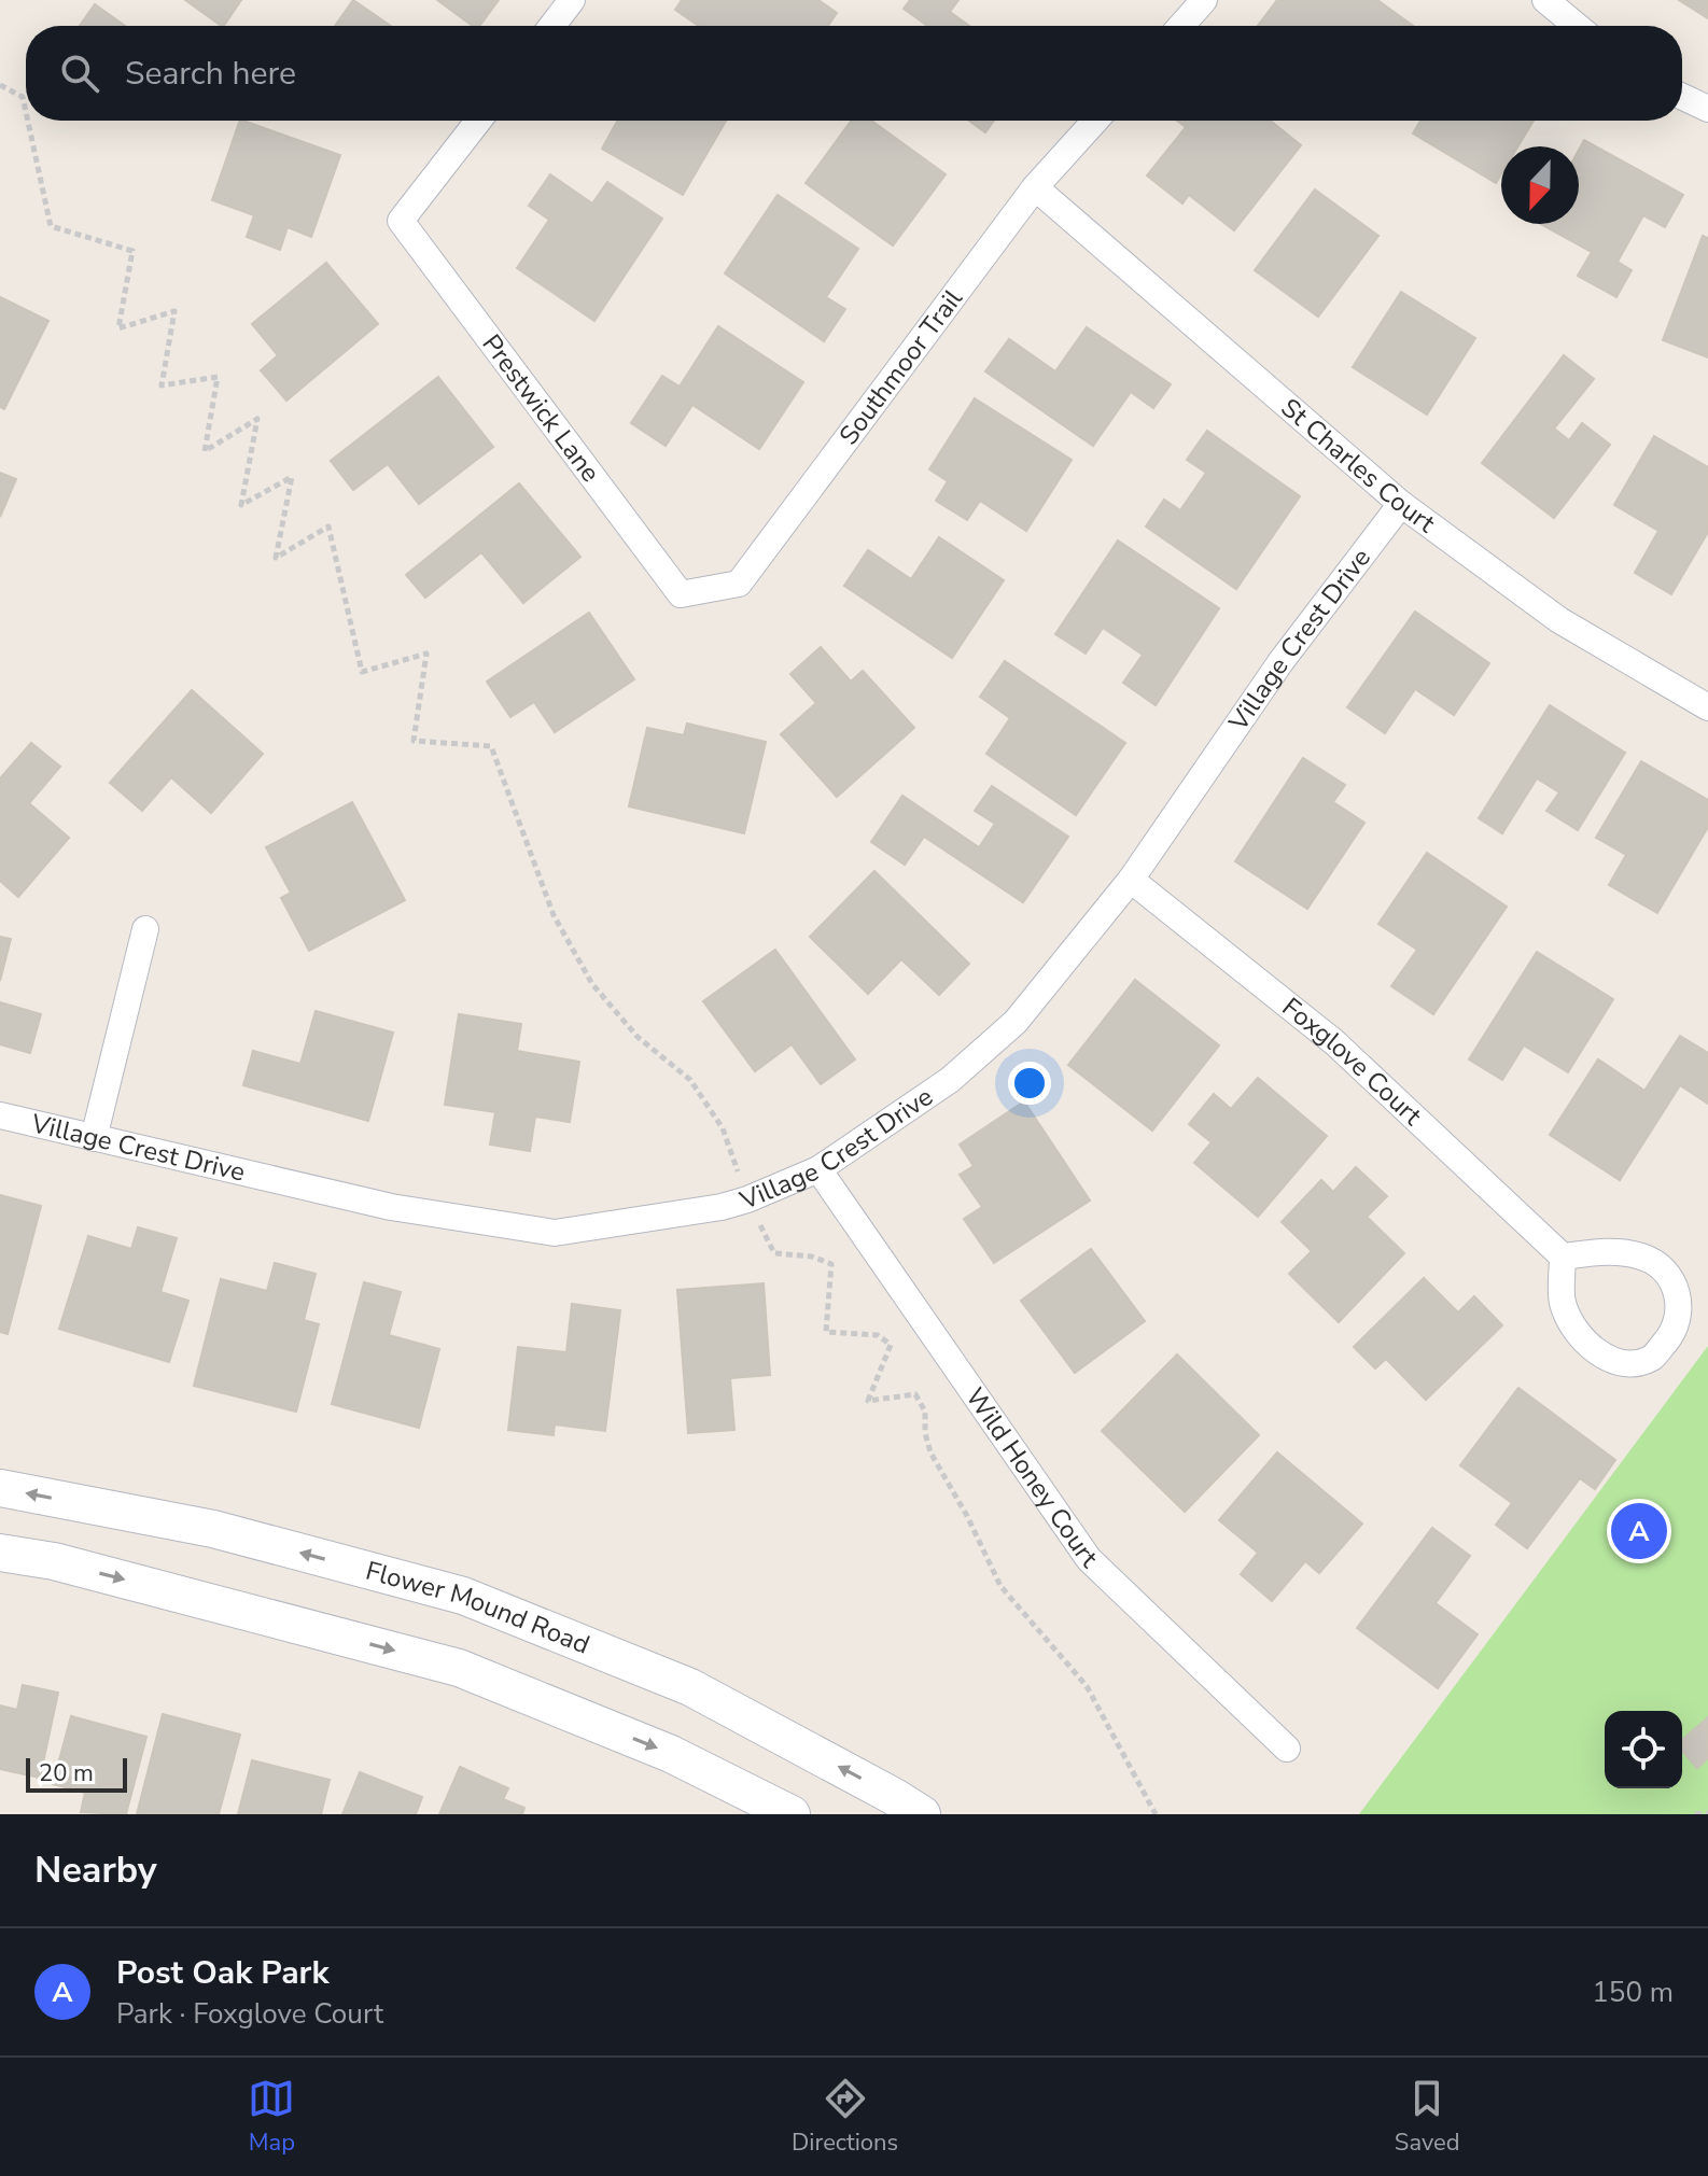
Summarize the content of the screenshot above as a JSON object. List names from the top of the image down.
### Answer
{
  "streets": {
    "main road": ["Flower Mound Road"],
    "street": [
      "Southmoor Trail",
      "Prestwick Lane",
      "St Charles Court",
      "Village Crest Drive",
      "Foxglove Court",
      "Wild Honey Court"
    ]
  },
  "crossings": [
    ["Southmoor Trail", "Prestwick Lane"],
    ["Southmoor Trail", "St Charles Court"],
    ["St Charles Court", "Village Crest Drive"],
    ["Village Crest Drive", "Foxglove Court"],
    ["Village Crest Drive", "Wild Honey Court"]
  ],
  "scale_bar": "20 m",
  "north": "bottom",
  "page": {
    "search": "Search here",
    "pins": "A",
    "scale": "20 m",
    "heading": "Nearby",
    "list": [
      {
        "mark": "A",
        "name": "Post Oak Park",
        "note": "Park · Foxglove Court",
        "value": "150 m"
      }
    ],
    "nav": ["Map", "Directions", "Saved"]
  }
}
